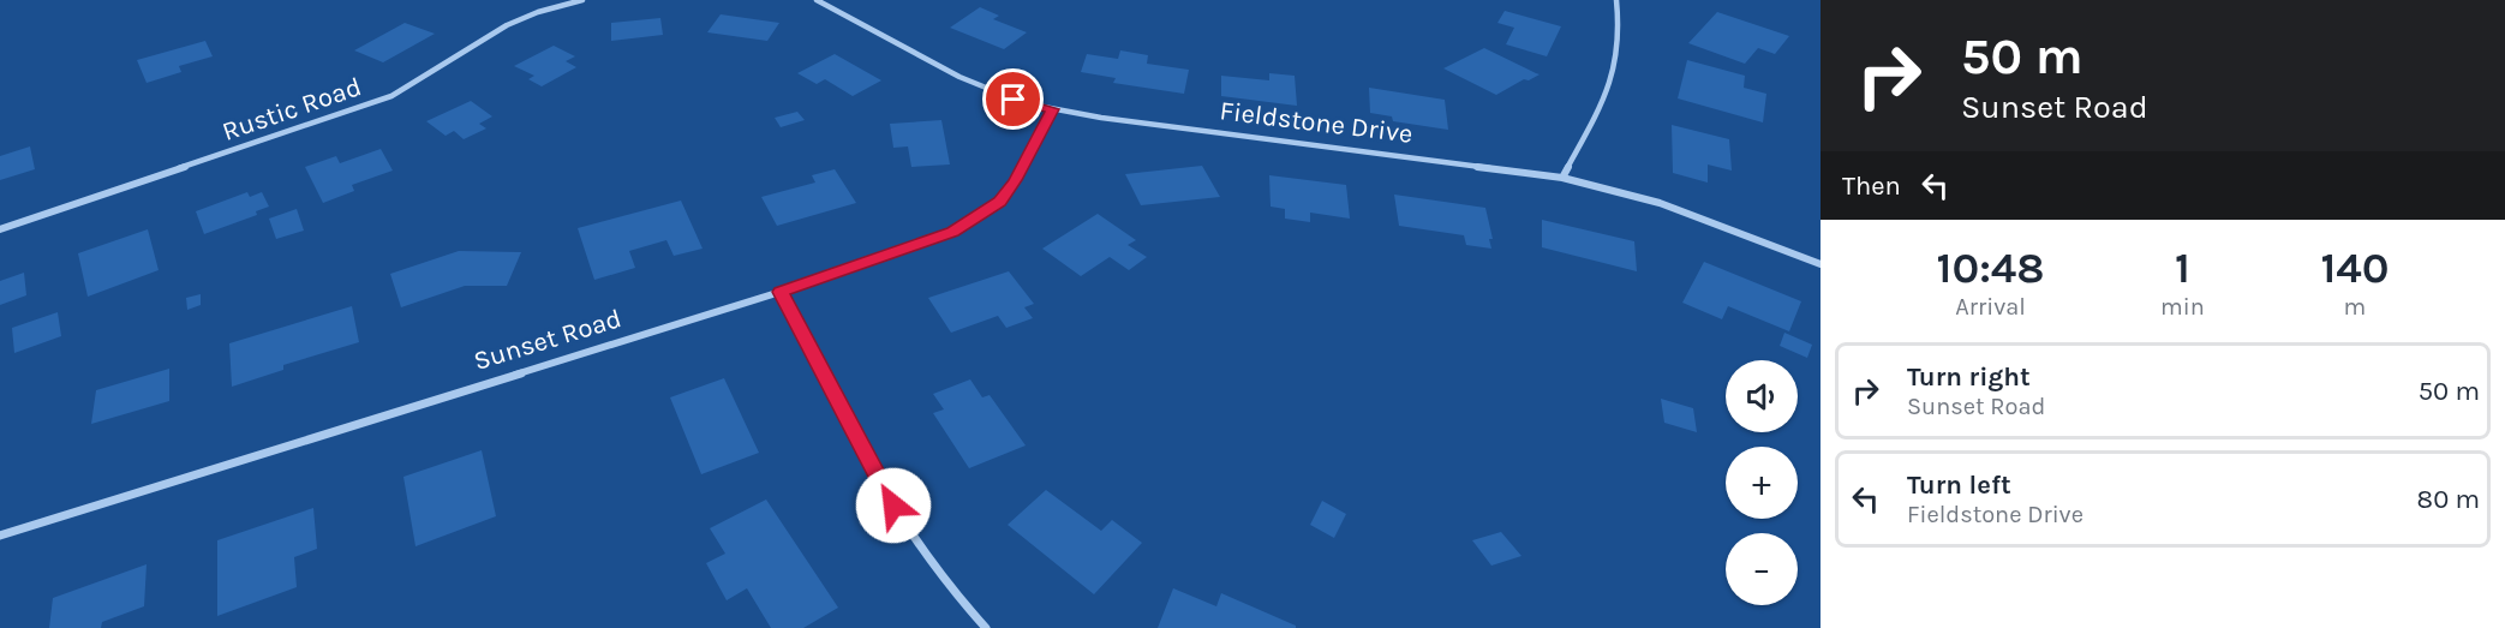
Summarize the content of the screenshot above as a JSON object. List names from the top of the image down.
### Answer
{
  "streets": {
    "street": ["Rustic Road", "Fieldstone Drive", "Sunset Road"]
  },
  "crossings": [
    ["Fieldstone Drive", "Sunset Road"]
  ],
  "page": {
    "turn": ["50 m", "Sunset Road"],
    "then": "Then",
    "eta": [
      "10:48",
      "Arrival",
      "1",
      "min",
      "140",
      "m"
    ],
    "list": [
      {
        "name": "Turn right",
        "note": "Sunset Road",
        "value": "50 m"
      },
      {
        "name": "Turn left",
        "note": "Fieldstone Drive",
        "value": "80 m"
      }
    ],
    "map_buttons": ["+", "−"]
  }
}
